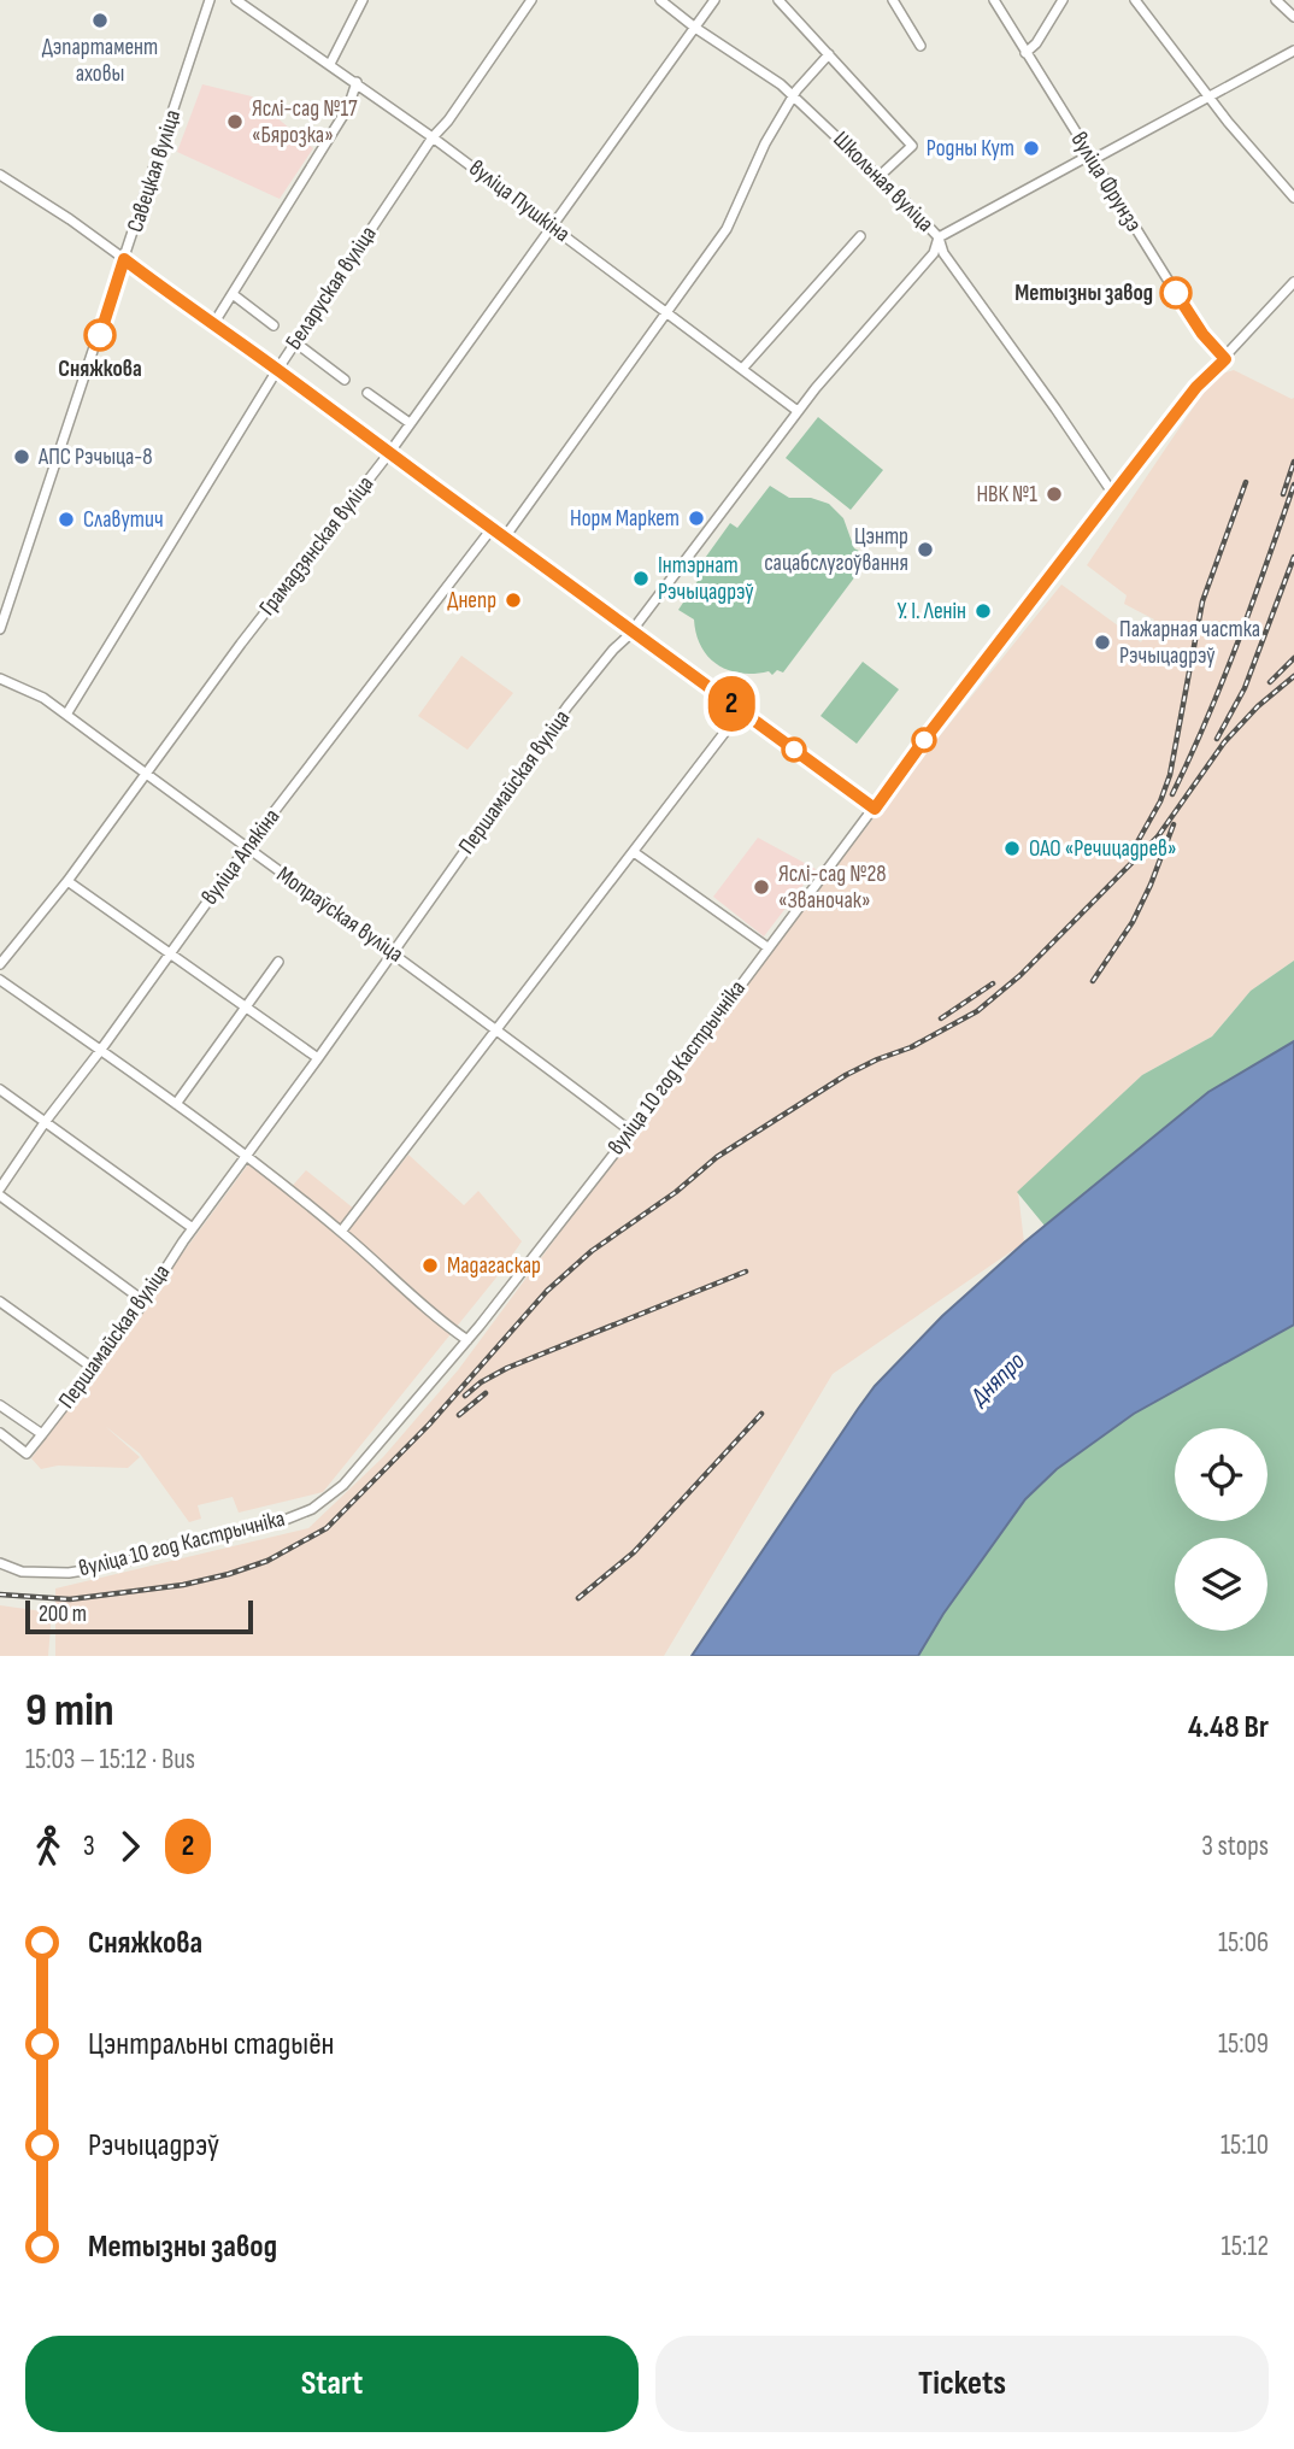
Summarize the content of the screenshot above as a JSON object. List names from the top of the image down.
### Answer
{
  "streets": {
    "street": [
      "Савецкая вуліца",
      "Школьная вуліца",
      "вуліца Фрунзэ",
      "вуліца Пушкіна",
      "Беларуская вуліца",
      "Грамадзянская вуліца",
      "Першамайская вуліца",
      "вуліца Апякіна",
      "Мопраўская вуліца",
      "вуліца 10 год Кастрычніка"
    ]
  },
  "crossings": [
    ["Школьная вуліца", "Грамадзянская вуліца"],
    ["Школьная вуліца", "Першамайская вуліца"],
    ["Школьная вуліца", "вуліца 10 год Кастрычніка"],
    ["вуліца Фрунзэ", "вуліца 10 год Кастрычніка"],
    ["вуліца Пушкіна", "Беларуская вуліца"],
    ["вуліца Пушкіна", "Грамадзянская вуліца"],
    ["вуліца Пушкіна", "Першамайская вуліца"],
    ["Беларуская вуліца", "Мопраўская вуліца"],
    ["Грамадзянская вуліца", "Мопраўская вуліца"],
    ["Першамайская вуліца", "Мопраўская вуліца"],
    ["вуліца Апякіна", "Мопраўская вуліца"],
    ["Мопраўская вуліца", "вуліца 10 год Кастрычніка"]
  ],
  "water": ["Дняпро"],
  "places": [
    "Дэпартамент аховы",
    "Яслі-сад №17 «Бярозка»",
    "Родны Кут",
    "Метызны завод",
    "Сняжкова",
    "АПС Рэчыца-8",
    "НВК №1",
    "Норм Маркет",
    "Славутич",
    "Цэнтр сацабслугоўвання",
    "Інтэрнат Рэчыцадрэў",
    "Днепр",
    "У. І. Ленін",
    "Пажарная частка Рэчыцадрэў",
    "ОАО «Речицадрев»",
    "Яслі-сад №28 «Званочак»",
    "Мадагаскар"
  ],
  "lines": ["bus line 2"],
  "scale_bar": "200 m",
  "page": {
    "on_map": "2",
    "scale": "200 m",
    "heading": ["9 min", "15:03 – 15:12 · Bus", "4.48 Br"],
    "legs": ["3", "2", "3 stops"],
    "list": [
      {
        "name": "Сняжкова",
        "value": "15:06"
      },
      {
        "name": "Цэнтральны стадыён",
        "value": "15:09"
      },
      {
        "name": "Рэчыцадрэў",
        "value": "15:10"
      },
      {
        "name": "Метызны завод",
        "value": "15:12"
      }
    ],
    "buttons": ["Start", "Tickets"]
  }
}
